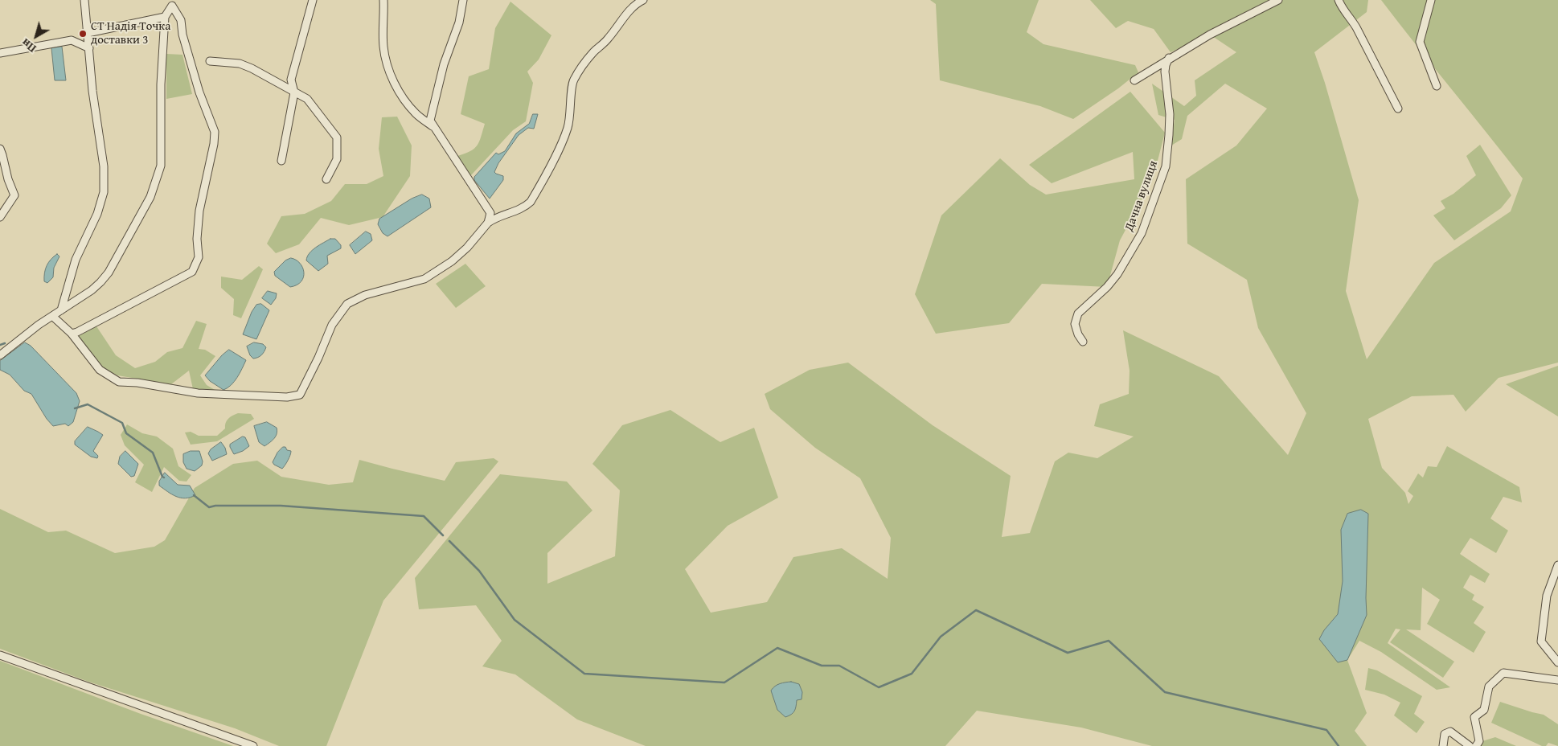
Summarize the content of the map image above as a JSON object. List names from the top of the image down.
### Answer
{
  "streets": {
    "street": ["Дачна вулиця"]
  },
  "places": ["СТ Надія Точка доставки 3"],
  "north": "bottom left"
}
